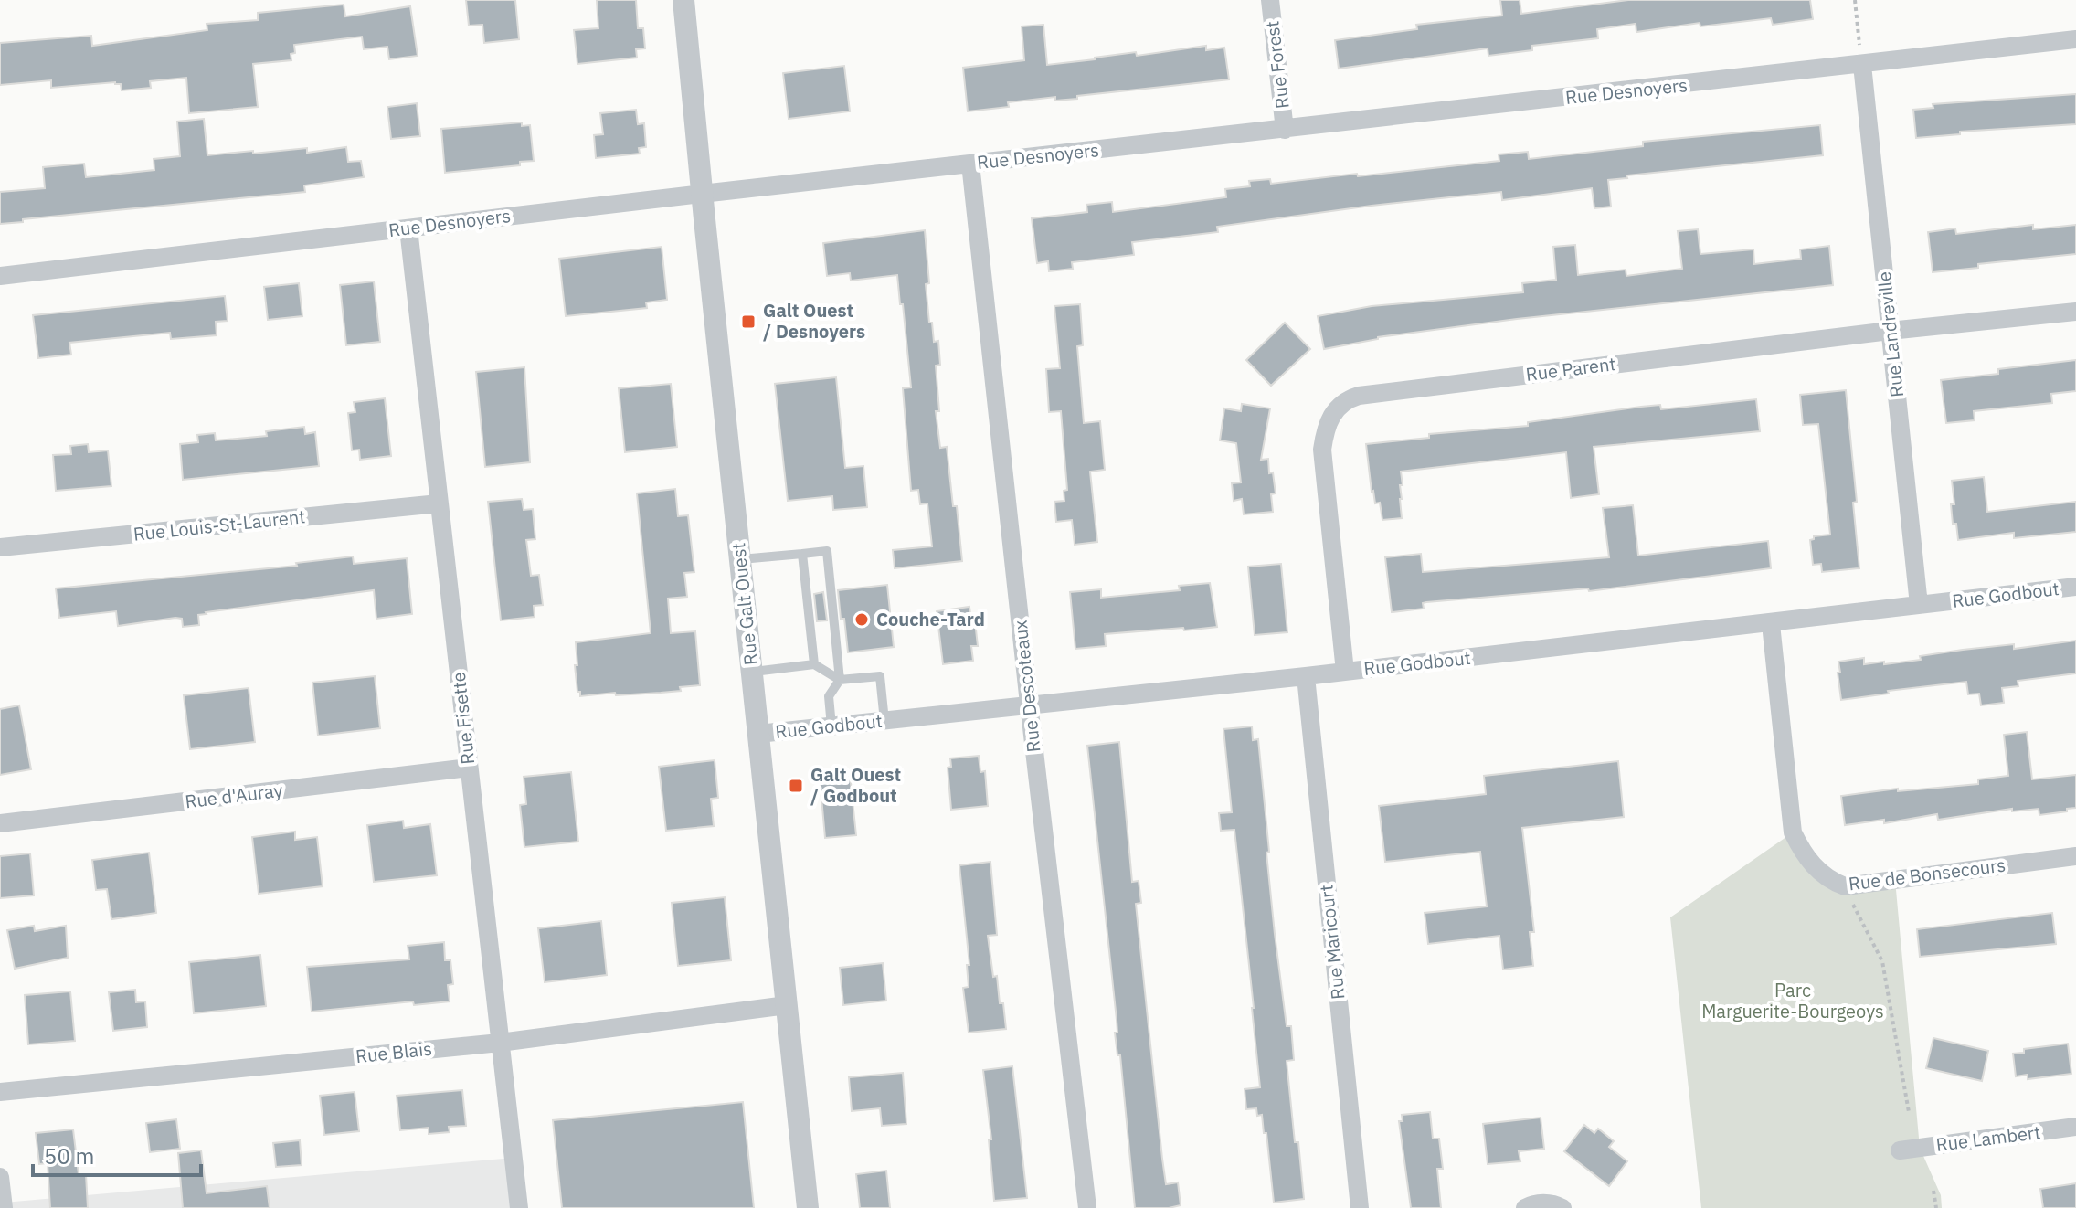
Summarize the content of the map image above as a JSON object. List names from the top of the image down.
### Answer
{
  "streets": {
    "street": [
      "Rue Forest",
      "Rue Desnoyers",
      "Rue Landreville",
      "Rue Parent",
      "Rue Louis-St-Laurent",
      "Rue Godbout",
      "Rue Galt Ouest",
      "Rue Descoteaux",
      "Rue Fisette",
      "Rue d'Auray",
      "Rue de Bonsecours",
      "Rue Maricourt",
      "Rue Blais",
      "Rue Lambert"
    ]
  },
  "crossings": [
    ["Rue Forest", "Rue Desnoyers"],
    ["Rue Desnoyers", "Rue Landreville"],
    ["Rue Desnoyers", "Rue Galt Ouest"],
    ["Rue Desnoyers", "Rue Descoteaux"],
    ["Rue Desnoyers", "Rue Fisette"],
    ["Rue Landreville", "Rue Parent"],
    ["Rue Landreville", "Rue Godbout"],
    ["Rue Parent", "Rue Godbout"],
    ["Rue Louis-St-Laurent", "Rue Fisette"],
    ["Rue Godbout", "Rue Galt Ouest"],
    ["Rue Godbout", "Rue Descoteaux"],
    ["Rue Godbout", "Rue de Bonsecours"],
    ["Rue Godbout", "Rue Maricourt"],
    ["Rue Galt Ouest", "Rue Blais"],
    ["Rue Fisette", "Rue d'Auray"],
    ["Rue Fisette", "Rue Blais"]
  ],
  "parks": ["Parc Marguerite-Bourgeoys"],
  "places": {
    "transit": ["Galt Ouest / Desnoyers", "Galt Ouest / Godbout"],
    "other": ["Couche-Tard"]
  },
  "scale_bar": "50 m"
}
